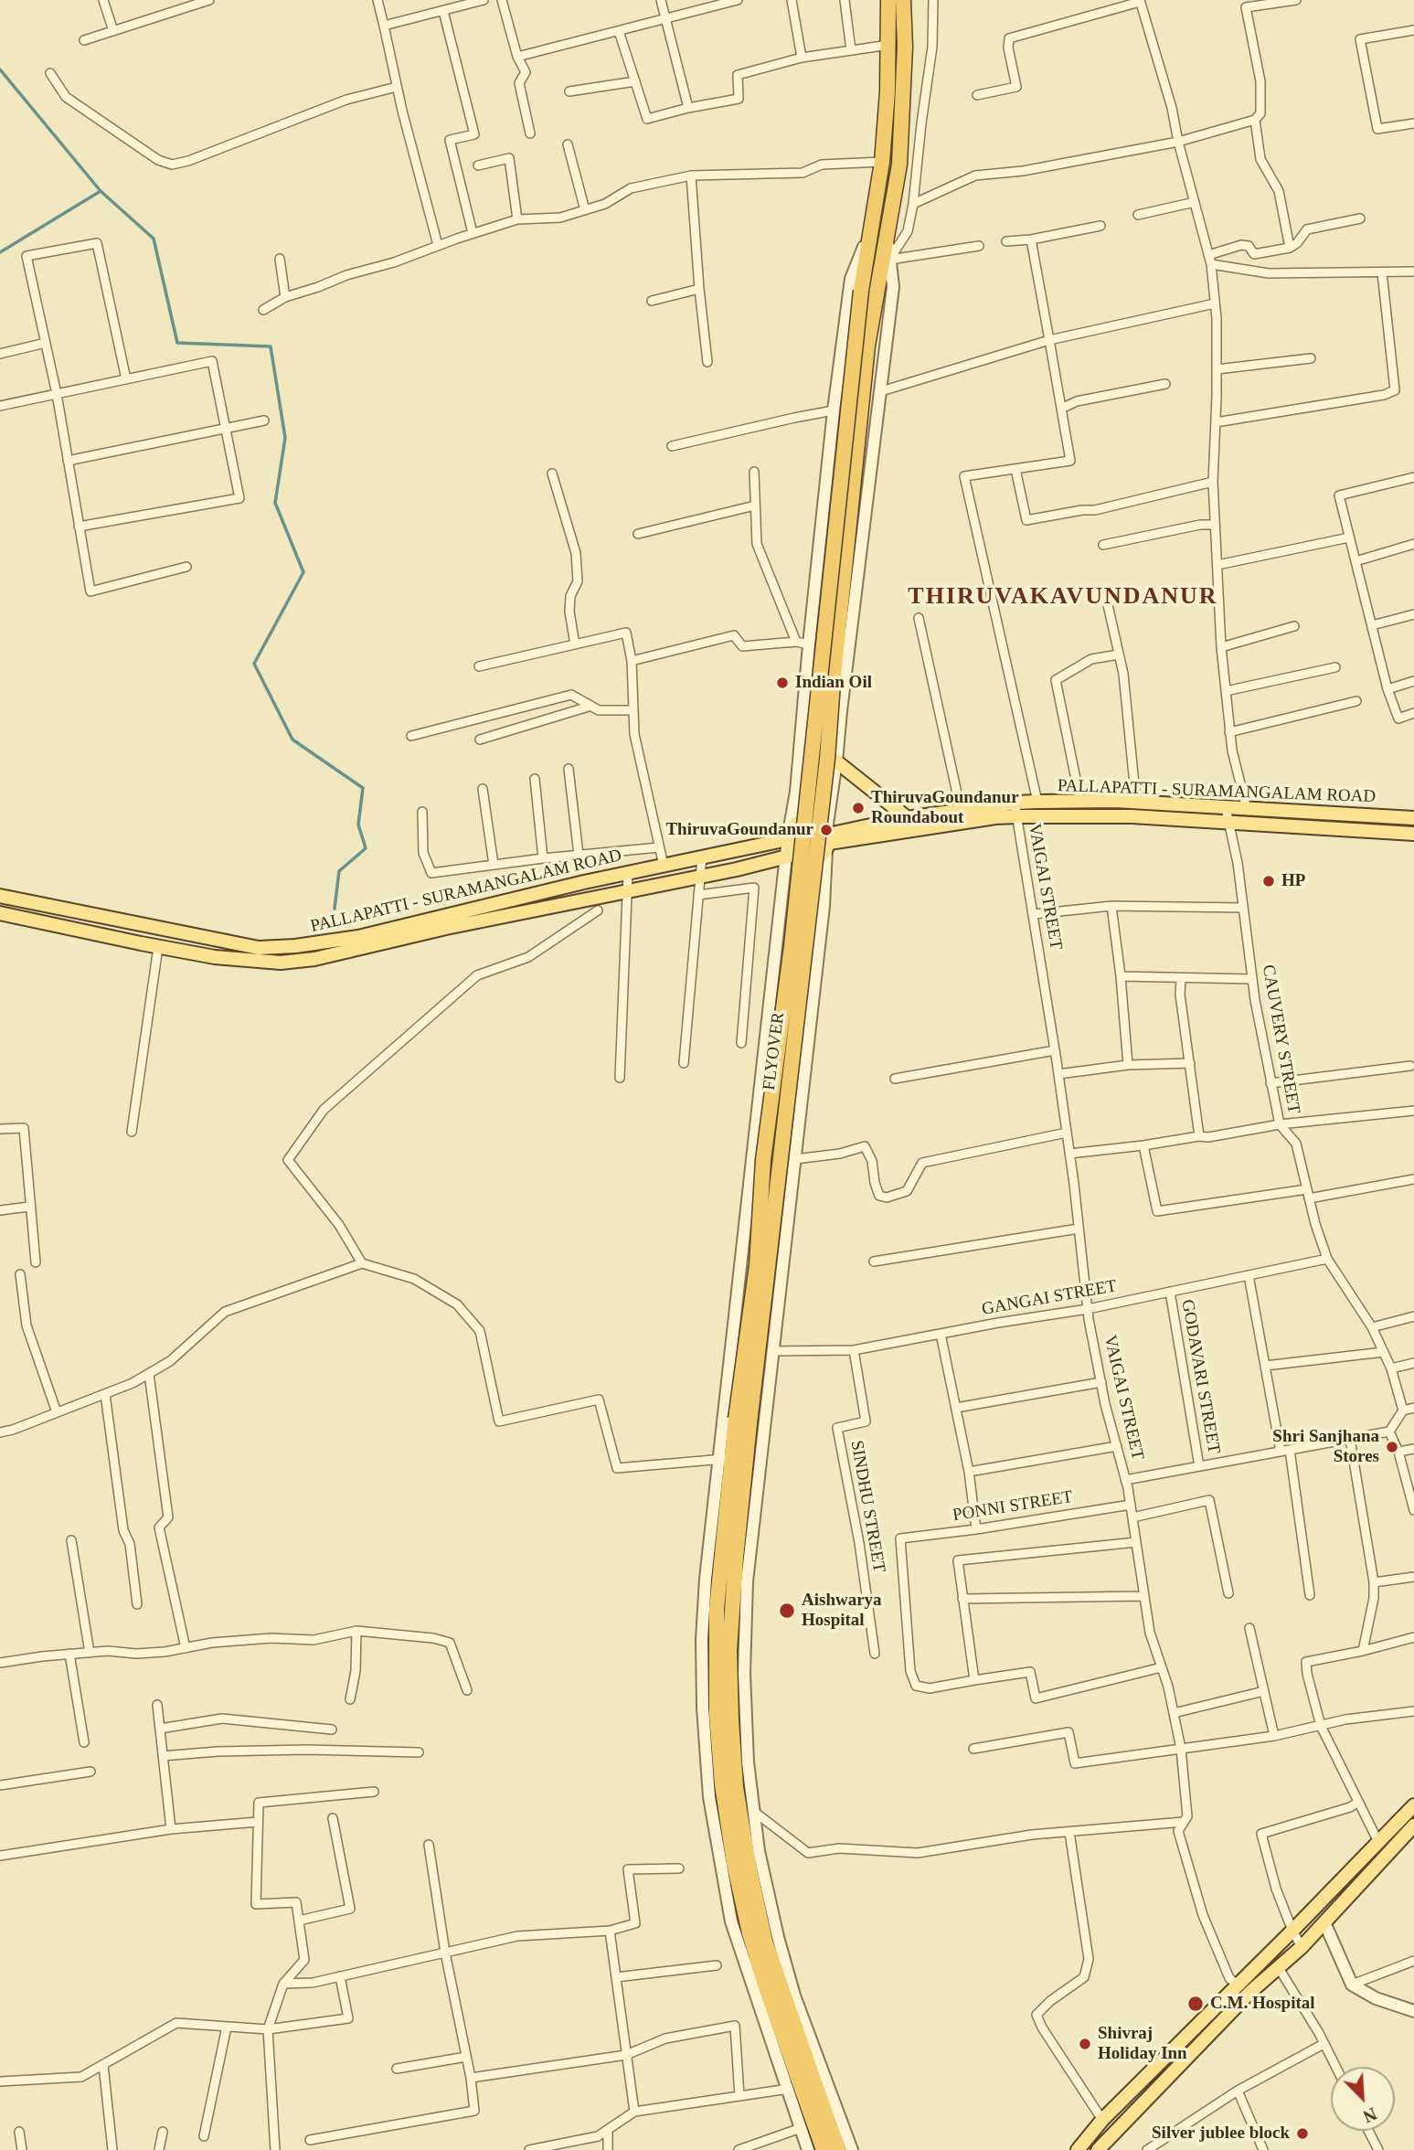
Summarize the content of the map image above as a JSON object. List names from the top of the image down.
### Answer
{
  "streets": {
    "highway": ["FLYOVER"],
    "main road": ["PALLAPATTI - SURAMANGALAM ROAD"],
    "street": [
      "VAIGAI STREET",
      "CAUVERY STREET",
      "GANGAI STREET",
      "GODAVARI STREET",
      "SINDHU STREET",
      "PONNI STREET"
    ]
  },
  "crossings": [
    ["PALLAPATTI - SURAMANGALAM ROAD", "VAIGAI STREET"],
    ["PALLAPATTI - SURAMANGALAM ROAD", "CAUVERY STREET"],
    ["VAIGAI STREET", "GANGAI STREET"],
    ["VAIGAI STREET", "PONNI STREET"],
    ["CAUVERY STREET", "GANGAI STREET"],
    ["GANGAI STREET", "GODAVARI STREET"],
    ["GANGAI STREET", "SINDHU STREET"]
  ],
  "districts": ["THIRUVAKAVUNDANUR"],
  "places": [
    "Indian Oil",
    "ThiruvaGoundanur Roundabout",
    "ThiruvaGoundanur",
    "HP",
    "Shri Sanjhana Stores",
    "Aishwarya Hospital",
    "C.M. Hospital",
    "Shivraj Holiday Inn",
    "Silver jublee block"
  ],
  "north": "bottom right"
}
